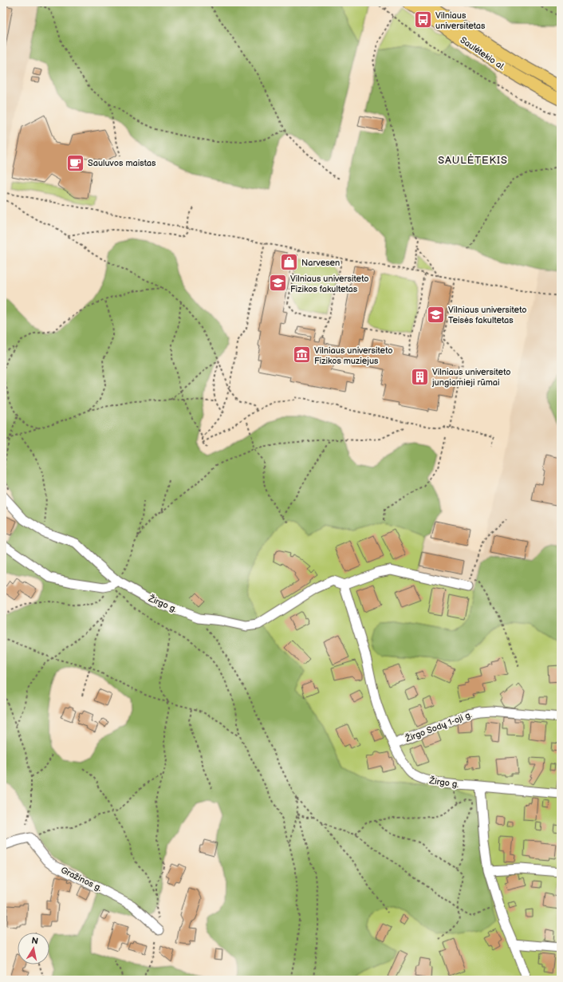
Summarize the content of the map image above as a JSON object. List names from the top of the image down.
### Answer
{
  "streets": {
    "main road": ["Saulėtekio al."],
    "street": ["Žirgo g.", "Žirgo Sodų 1-oji g.", "Gražinos g."]
  },
  "crossings": [
    ["Žirgo g.", "Žirgo Sodų 1-oji g."]
  ],
  "districts": ["SAULĖTEKIS"],
  "places": {
    "bus stop": ["Vilniaus universitetas"],
    "cafe": ["Sauluvos maistas"],
    "shop": ["Narvesen"],
    "school or university": ["Vilniaus universiteto Fizikos fakultetas", "Vilniaus universiteto Teisės fakultetas"],
    "museum": ["Vilniaus universiteto Fizikos muziejus"],
    "building": ["Vilniaus universiteto jungiamieji rūmai"]
  },
  "north": "top"
}
